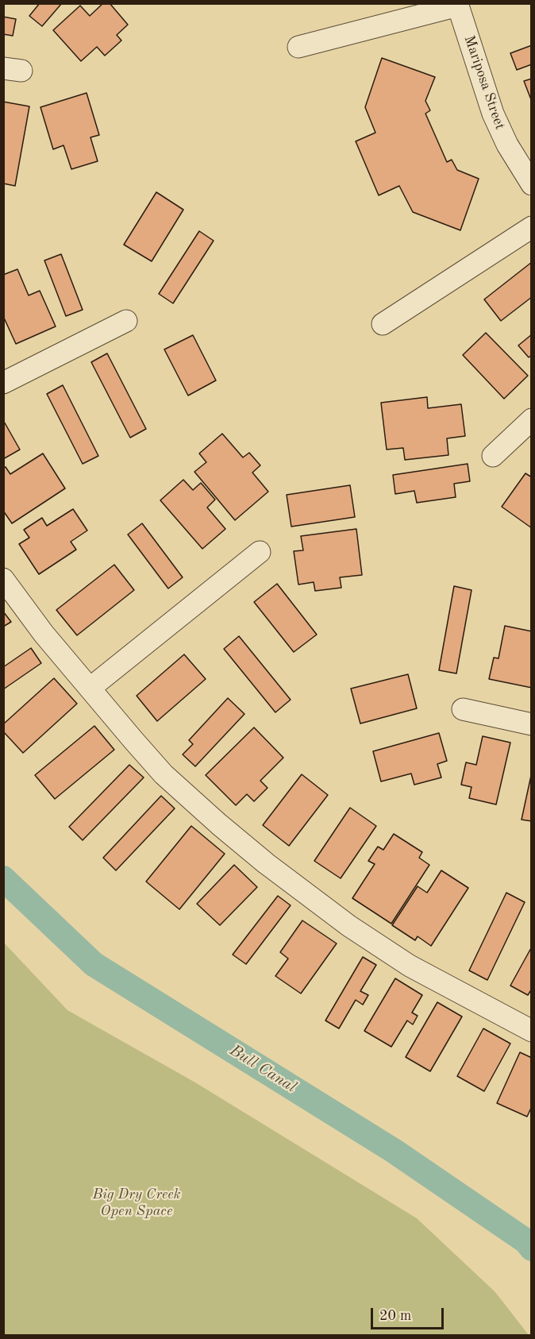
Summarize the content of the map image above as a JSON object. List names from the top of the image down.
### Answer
{
  "streets": {
    "street": ["Mariposa Street"]
  },
  "water": ["Bull Canal"],
  "parks": ["Big Dry Creek Open Space"],
  "scale_bar": "20 m"
}
